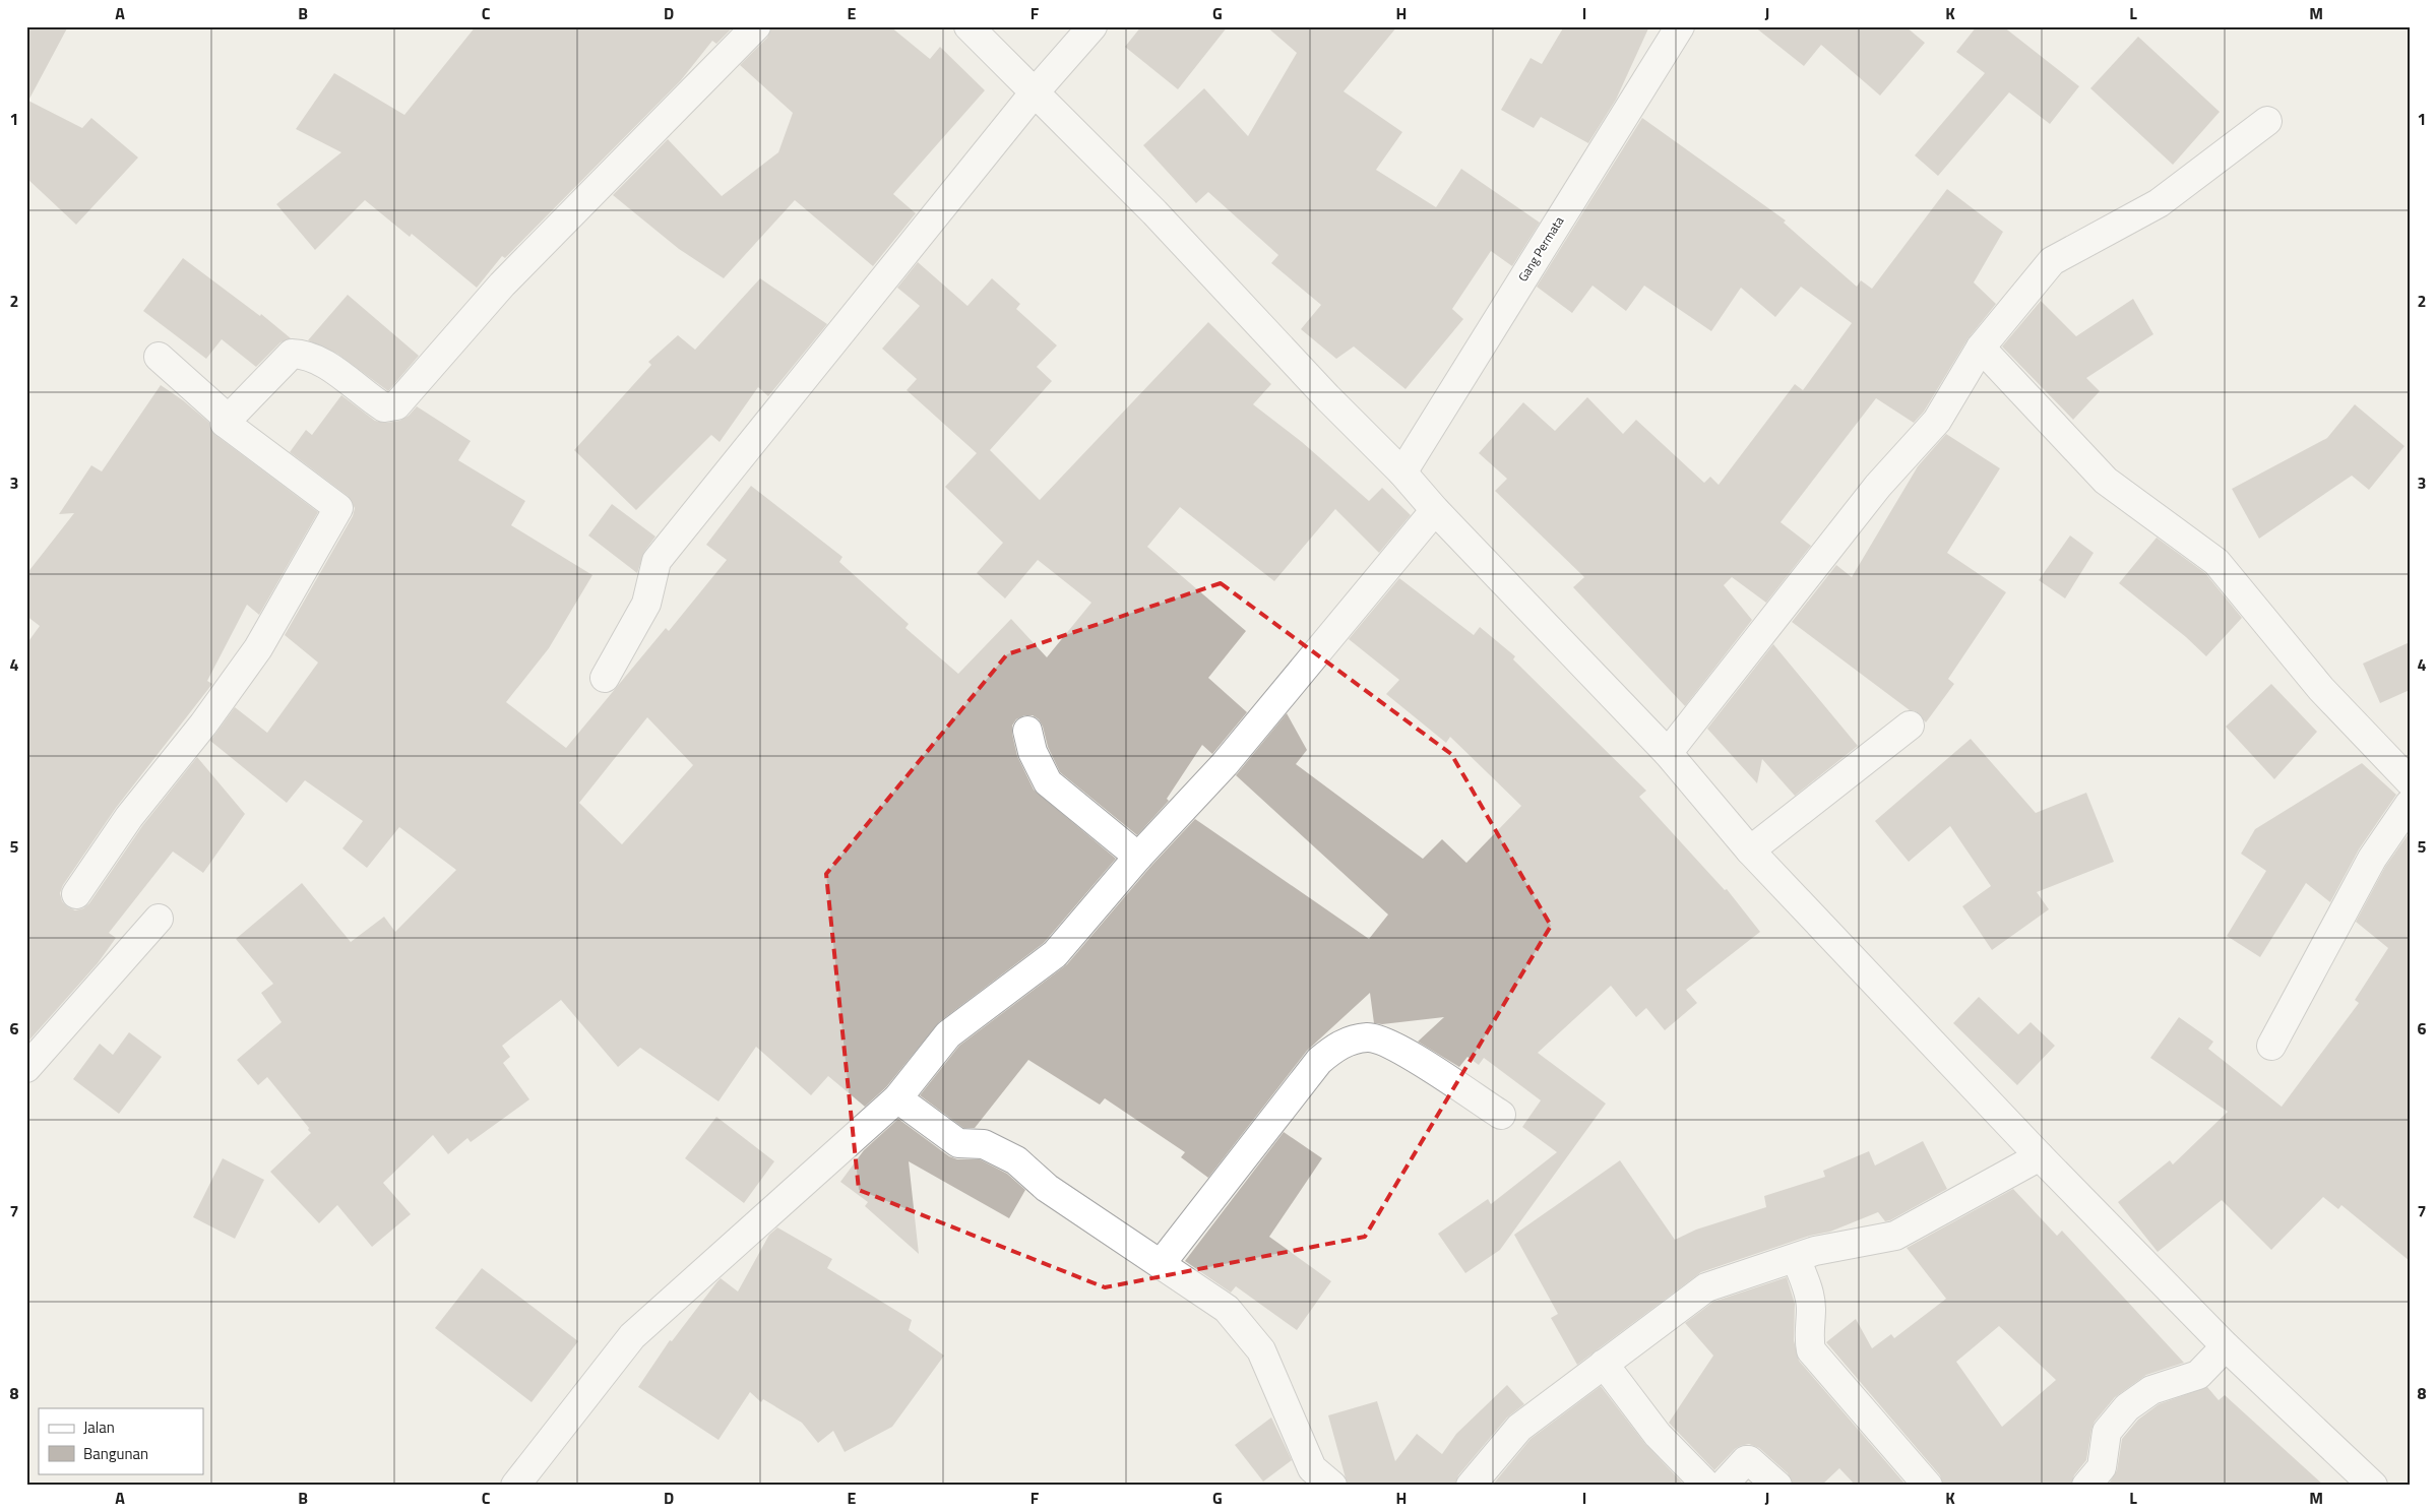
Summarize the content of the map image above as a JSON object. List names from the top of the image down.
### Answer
{
  "streets": {
    "street": ["Gang Permata"]
  },
  "legend": ["Jalan", "Bangunan"],
  "grid": {
    "columns": [
      "A",
      "B",
      "C",
      "D",
      "E",
      "F",
      "G",
      "H",
      "I",
      "J",
      "K",
      "L",
      "M"
    ],
    "rows": [
      "1",
      "2",
      "3",
      "4",
      "5",
      "6",
      "7",
      "8"
    ]
  }
}
